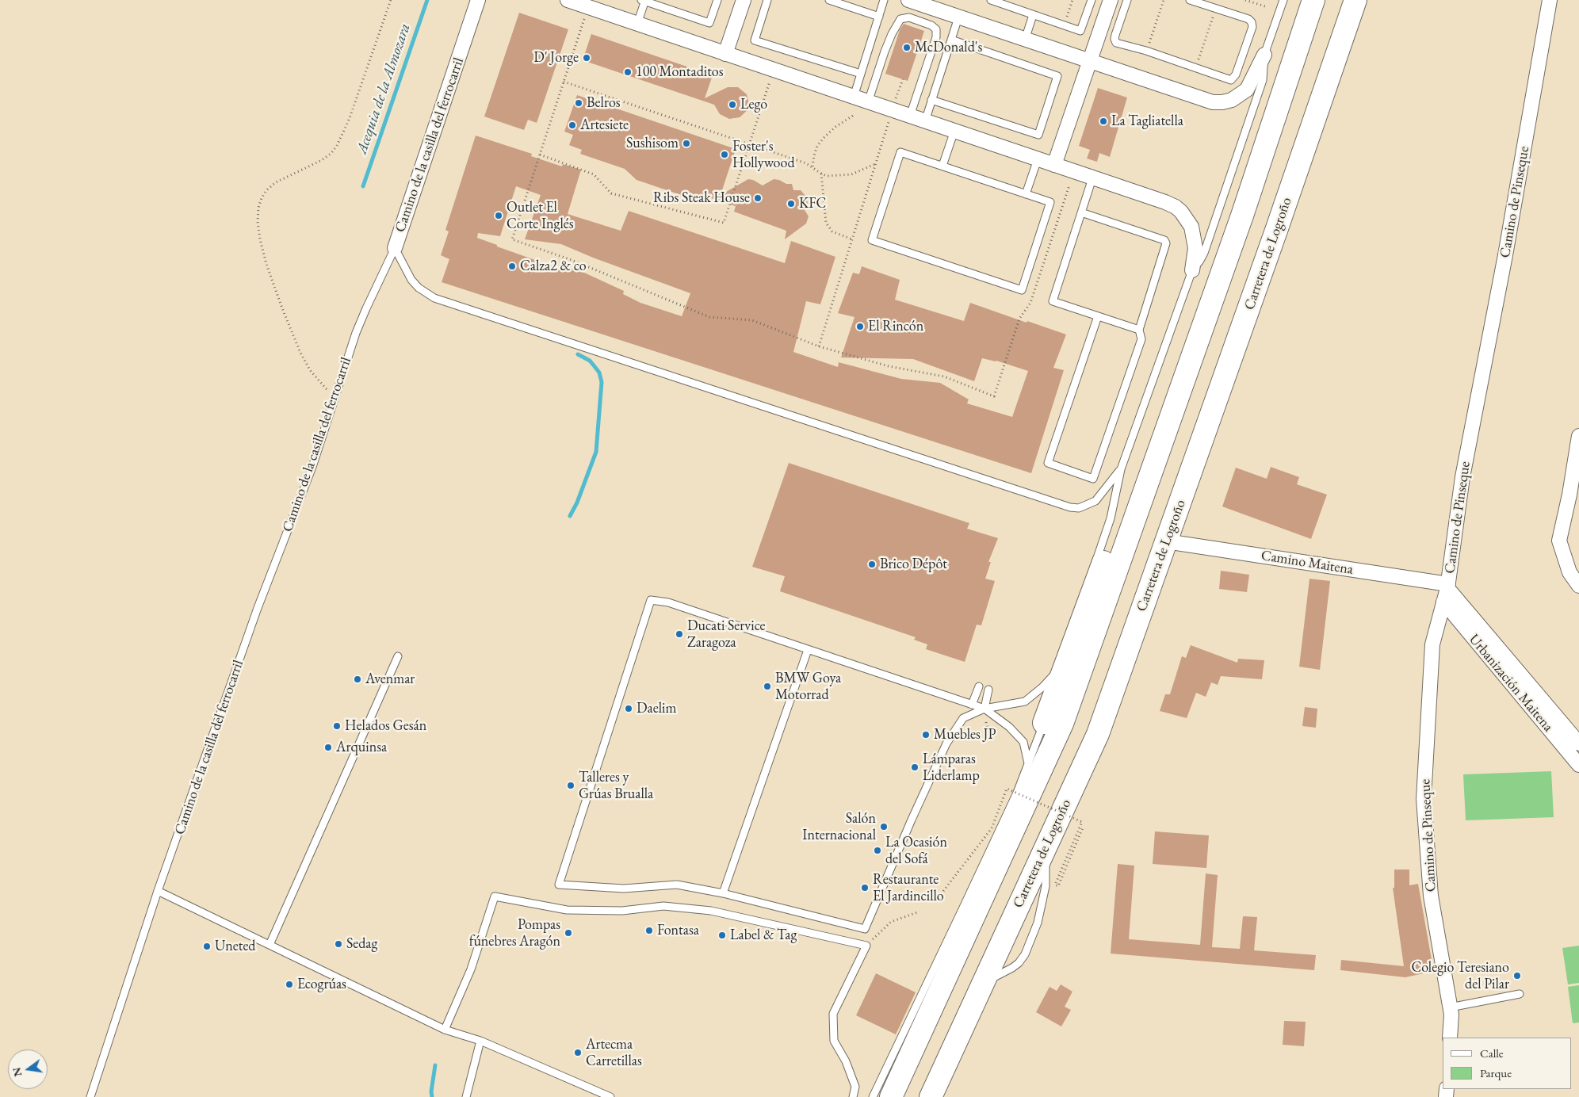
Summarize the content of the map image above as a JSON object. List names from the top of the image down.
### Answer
{
  "streets": {
    "highway": ["Carretera de Logroño"],
    "street": [
      "Camino de la casilla del ferrocarril",
      "Camino de Pinseque",
      "Camino Maitena",
      "Urbanización Maitena"
    ]
  },
  "crossings": [
    ["Camino de Pinseque", "Camino Maitena"],
    ["Camino de Pinseque", "Urbanización Maitena"],
    ["Carretera de Logroño", "Camino Maitena"],
    ["Camino Maitena", "Urbanización Maitena"]
  ],
  "water": ["Acequia de la Almozara"],
  "places": [
    "McDonald's",
    "D' Jorge",
    "100 Montaditos",
    "Belros",
    "Lego",
    "La Tagliatella",
    "Artesiete",
    "Sushisom",
    "Foster's Hollywood",
    "Ribs Steak House",
    "KFC",
    "Outlet El Corte Inglés",
    "Calza2 & co",
    "El Rincón",
    "Brico Dépôt",
    "Ducati Service Zaragoza",
    "Avenmar",
    "BMW Goya Motorrad",
    "Daelim",
    "Helados Gesán",
    "Muebles JP",
    "Arquinsa",
    "Lámparas Liderlamp",
    "Talleres y Grúas Brualla",
    "Salón Internacional",
    "La Ocasión del Sofá",
    "Restaurante El Jardincillo",
    "Fontasa",
    "Pompas fúnebres Aragón",
    "Label & Tag",
    "Sedag",
    "Uneted",
    "Colegio Teresiano del Pilar",
    "Ecogrúas",
    "Artecma Carretillas"
  ],
  "legend": ["Calle", "Parque"],
  "north": "left"
}
